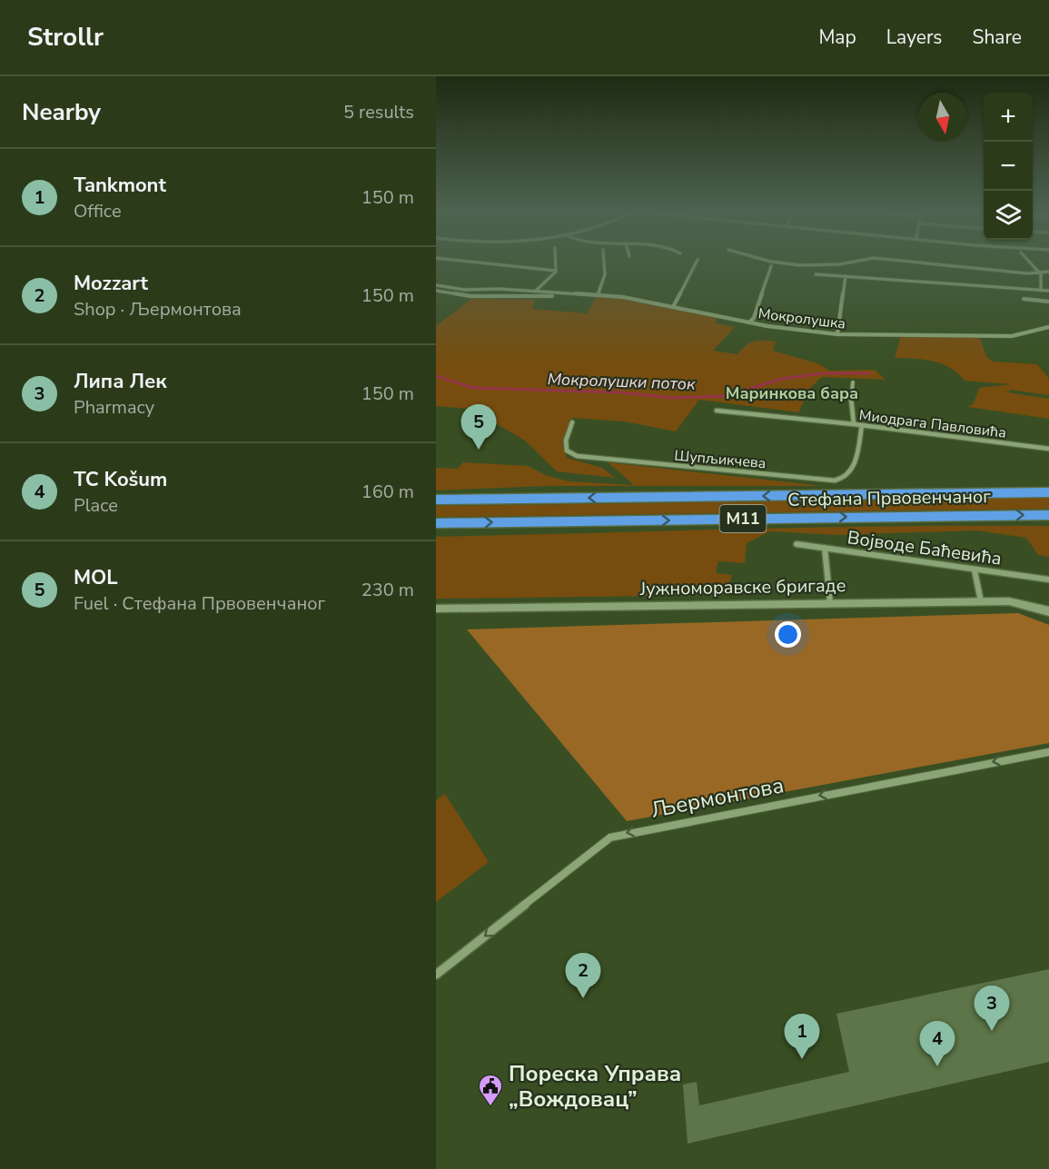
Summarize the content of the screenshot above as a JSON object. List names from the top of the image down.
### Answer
{
  "streets": {
    "highway": ["Стефана Првовенчаног", "M11"],
    "street": [
      "Мокролушка",
      "Миодрага Павловића",
      "Шупљикчева",
      "Војводе Баћевића",
      "Јужноморавске бригаде",
      "Љермонтова"
    ]
  },
  "crossings": [
    ["Миодрага Павловића", "Шупљикчева"]
  ],
  "one_way": ["Љермонтова"],
  "districts": ["Маринкова бара"],
  "water": ["Мокролушки поток"],
  "places": {
    "public building": ["Пореска Управа „Вождовац”"]
  },
  "north": "bottom",
  "page": {
    "header": "Strollr",
    "nav": ["Map", "Layers", "Share"],
    "heading": ["Nearby", "5 results"],
    "map_buttons": ["+", "−"],
    "list": [
      {
        "mark": "1",
        "name": "Tankmont",
        "note": "Office",
        "value": "150 m"
      },
      {
        "mark": "2",
        "name": "Mozzart",
        "note": "Shop · Љермонтова",
        "value": "150 m"
      },
      {
        "mark": "3",
        "name": "Липа Лек",
        "note": "Pharmacy",
        "value": "150 m"
      },
      {
        "mark": "4",
        "name": "TC Košum",
        "note": "Place",
        "value": "160 m"
      },
      {
        "mark": "5",
        "name": "MOL",
        "note": "Fuel · Стефана Првовенчаног",
        "value": "230 m"
      }
    ],
    "pins": [
      "5",
      "2",
      "3",
      "1",
      "4"
    ]
  }
}
